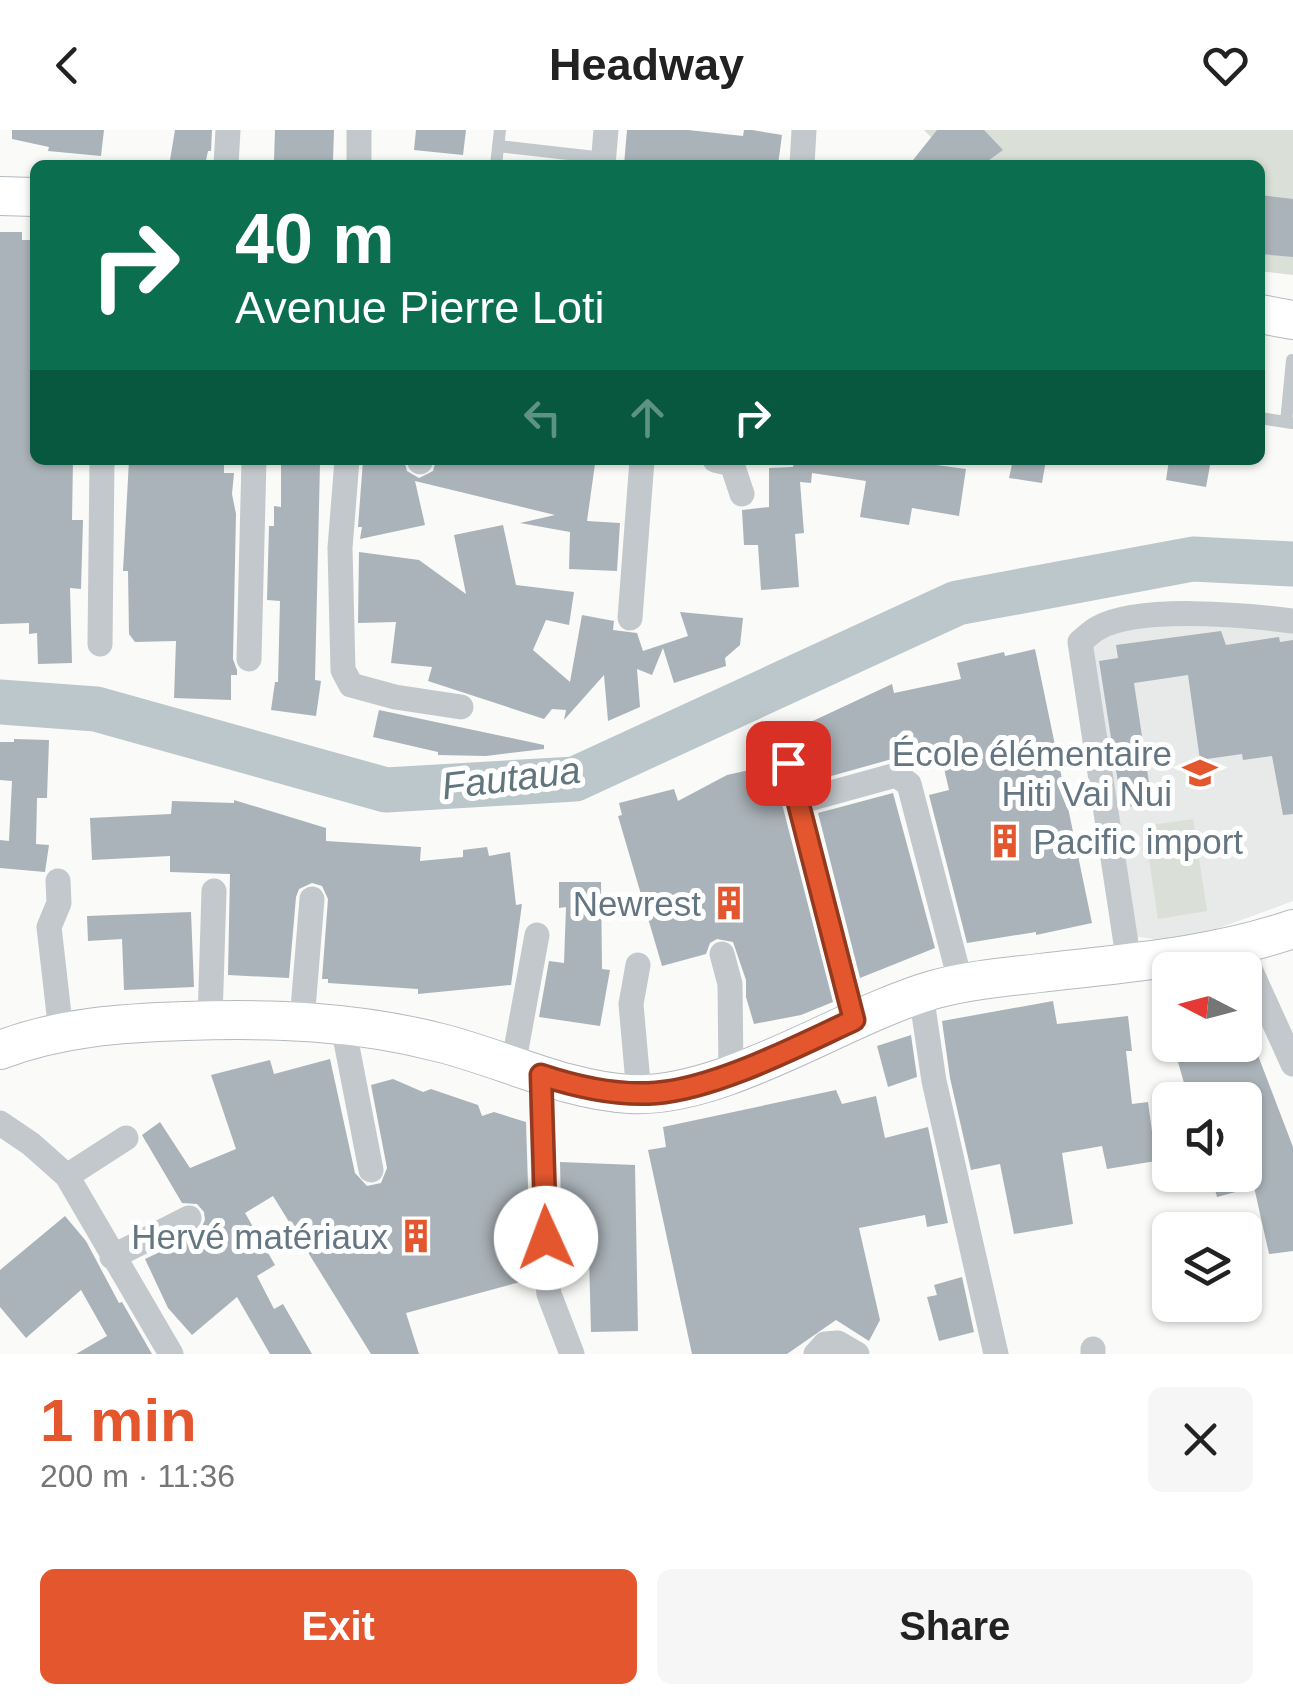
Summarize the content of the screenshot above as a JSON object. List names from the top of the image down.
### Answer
{
  "water": ["Fautaua"],
  "places": {
    "school or university": ["École élémentaire Hiti Vai Nui"],
    "building": ["Pacific import", "Newrest", "Hervé matériaux"]
  },
  "north": "left",
  "page": {
    "header": "Headway",
    "turn": ["40 m", "Avenue Pierre Loti"],
    "heading": ["1 min", "200 m · 11:36"],
    "buttons": ["Exit", "Share"]
  }
}
